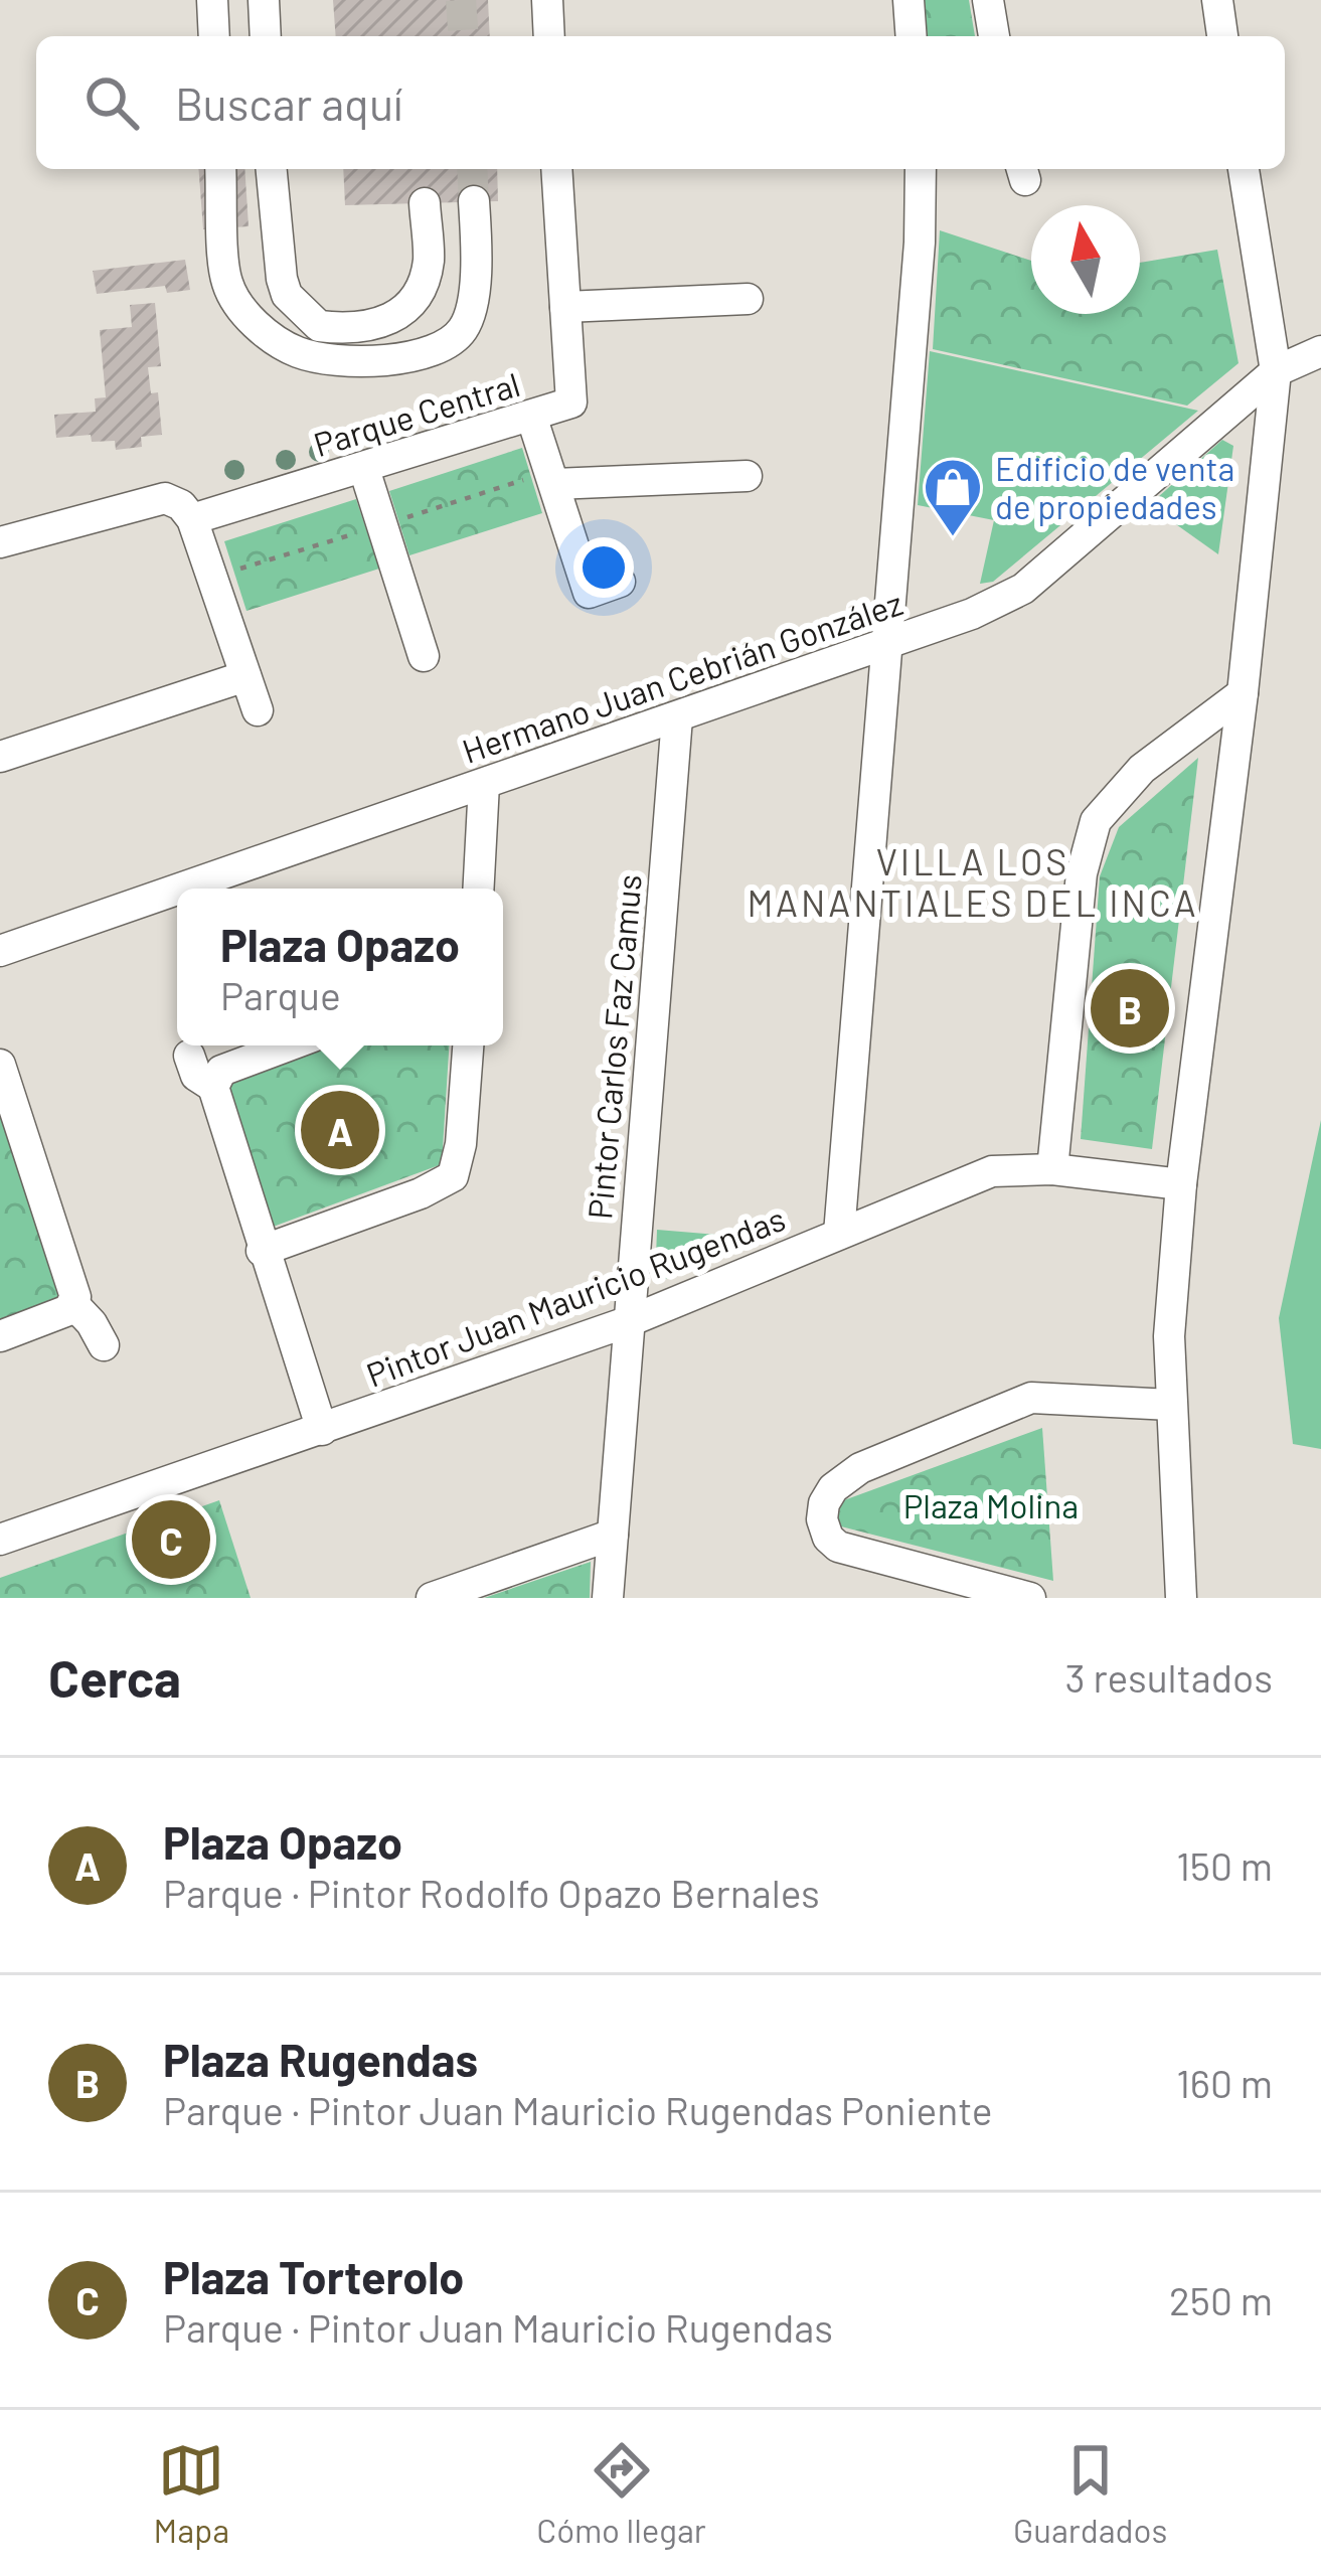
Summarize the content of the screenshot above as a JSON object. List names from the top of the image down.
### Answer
{
  "streets": {
    "street": [
      "Parque Central",
      "Hermano Juan Cebrián González",
      "Pintor Carlos Faz Camus",
      "Pintor Juan Mauricio Rugendas"
    ]
  },
  "crossings": [
    ["Hermano Juan Cebrián González", "Pintor Carlos Faz Camus"],
    ["Pintor Carlos Faz Camus", "Pintor Juan Mauricio Rugendas"]
  ],
  "districts": ["VILLA LOS MANANTIALES DEL INCA"],
  "parks": ["Plaza Molina"],
  "places": {
    "shop": ["Edificio de venta de propiedades"]
  },
  "north": "top",
  "page": {
    "search": "Buscar aquí",
    "popup": ["Plaza Opazo", "Parque"],
    "pins": ["B", "A", "C"],
    "heading": ["Cerca", "3 resultados"],
    "list": [
      {
        "mark": "A",
        "name": "Plaza Opazo",
        "note": "Parque · Pintor Rodolfo Opazo Bernales",
        "value": "150 m"
      },
      {
        "mark": "B",
        "name": "Plaza Rugendas",
        "note": "Parque · Pintor Juan Mauricio Rugendas Poniente",
        "value": "160 m"
      },
      {
        "mark": "C",
        "name": "Plaza Torterolo",
        "note": "Parque · Pintor Juan Mauricio Rugendas",
        "value": "250 m"
      }
    ],
    "nav": ["Mapa", "Cómo llegar", "Guardados"]
  }
}
